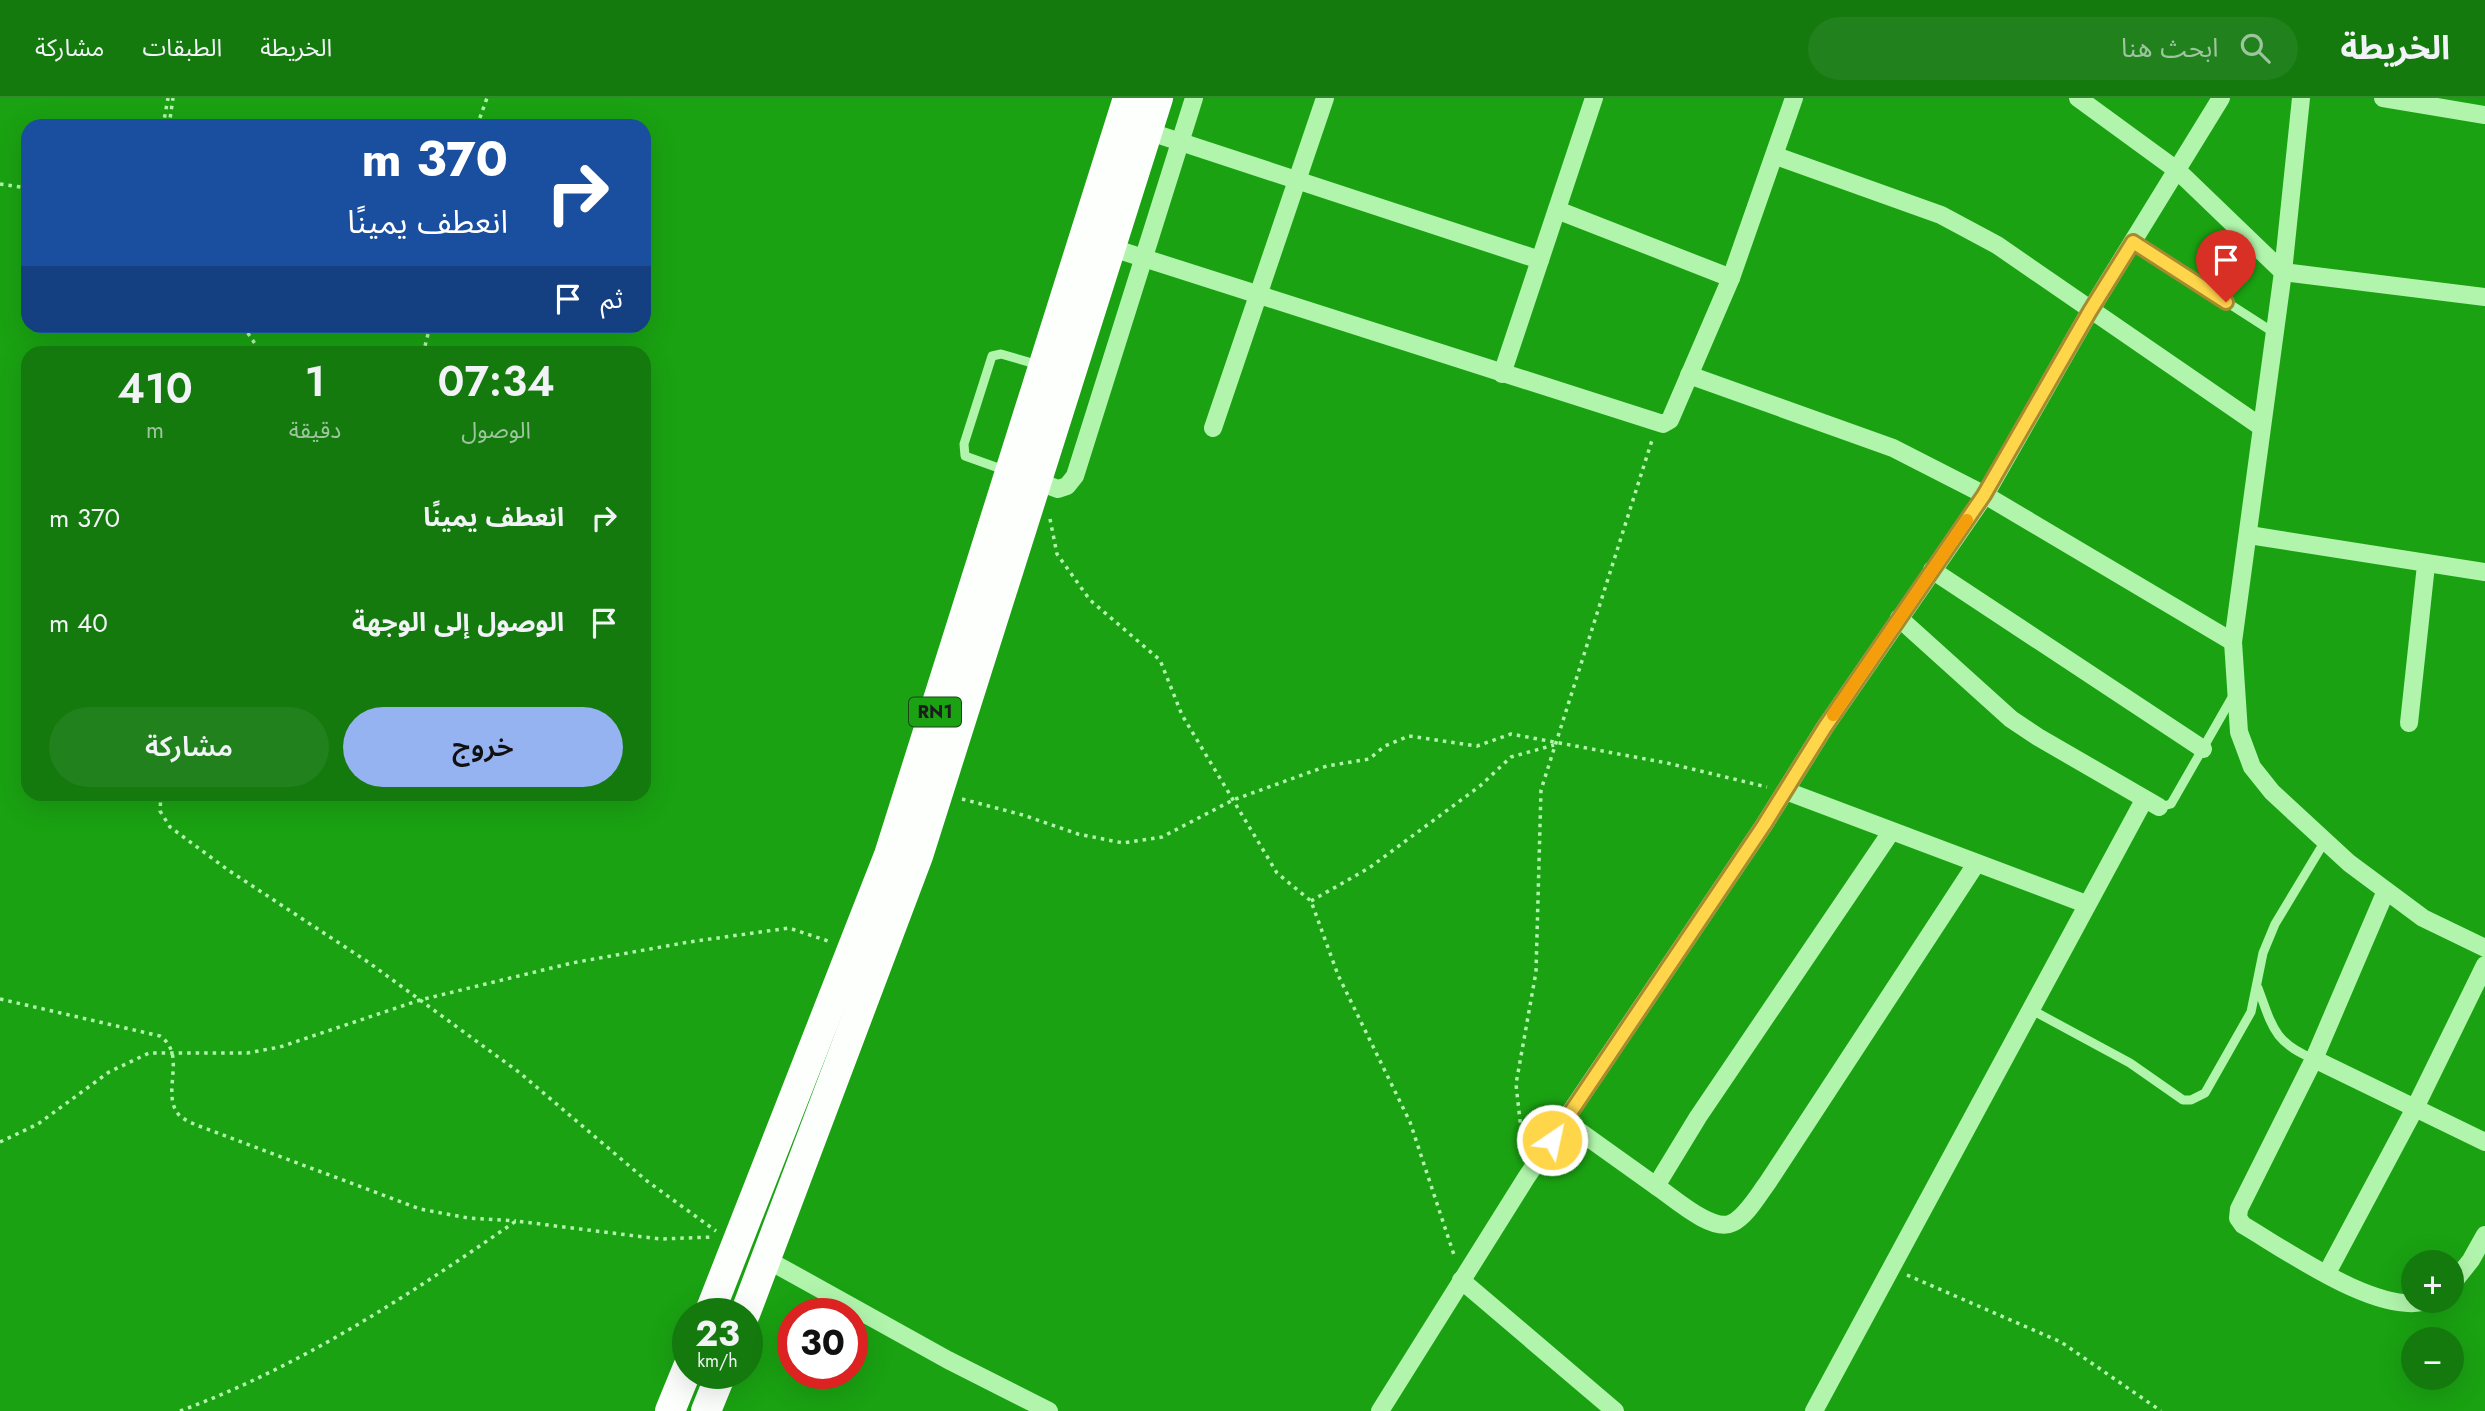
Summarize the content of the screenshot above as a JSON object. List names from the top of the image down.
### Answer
{
  "streets": {
    "highway": ["RN1"]
  },
  "page": {
    "header": "الخريطة",
    "search": "ابحث هنا",
    "nav": ["الخريطة", "الطبقات", "مشاركة"],
    "turn": ["370 m", "انعطف يمينًا"],
    "then": "ثم",
    "eta": [
      "07:34",
      "الوصول",
      "1",
      "دقيقة",
      "410",
      "m"
    ],
    "list": [
      {
        "name": "انعطف يمينًا",
        "value": "370 m"
      },
      {
        "name": "الوصول إلى الوجهة",
        "value": "40 m"
      }
    ],
    "buttons": ["خروج", "مشاركة"],
    "map_buttons": ["+", "−"],
    "speed": "23 km/h",
    "limit": "30"
  }
}
